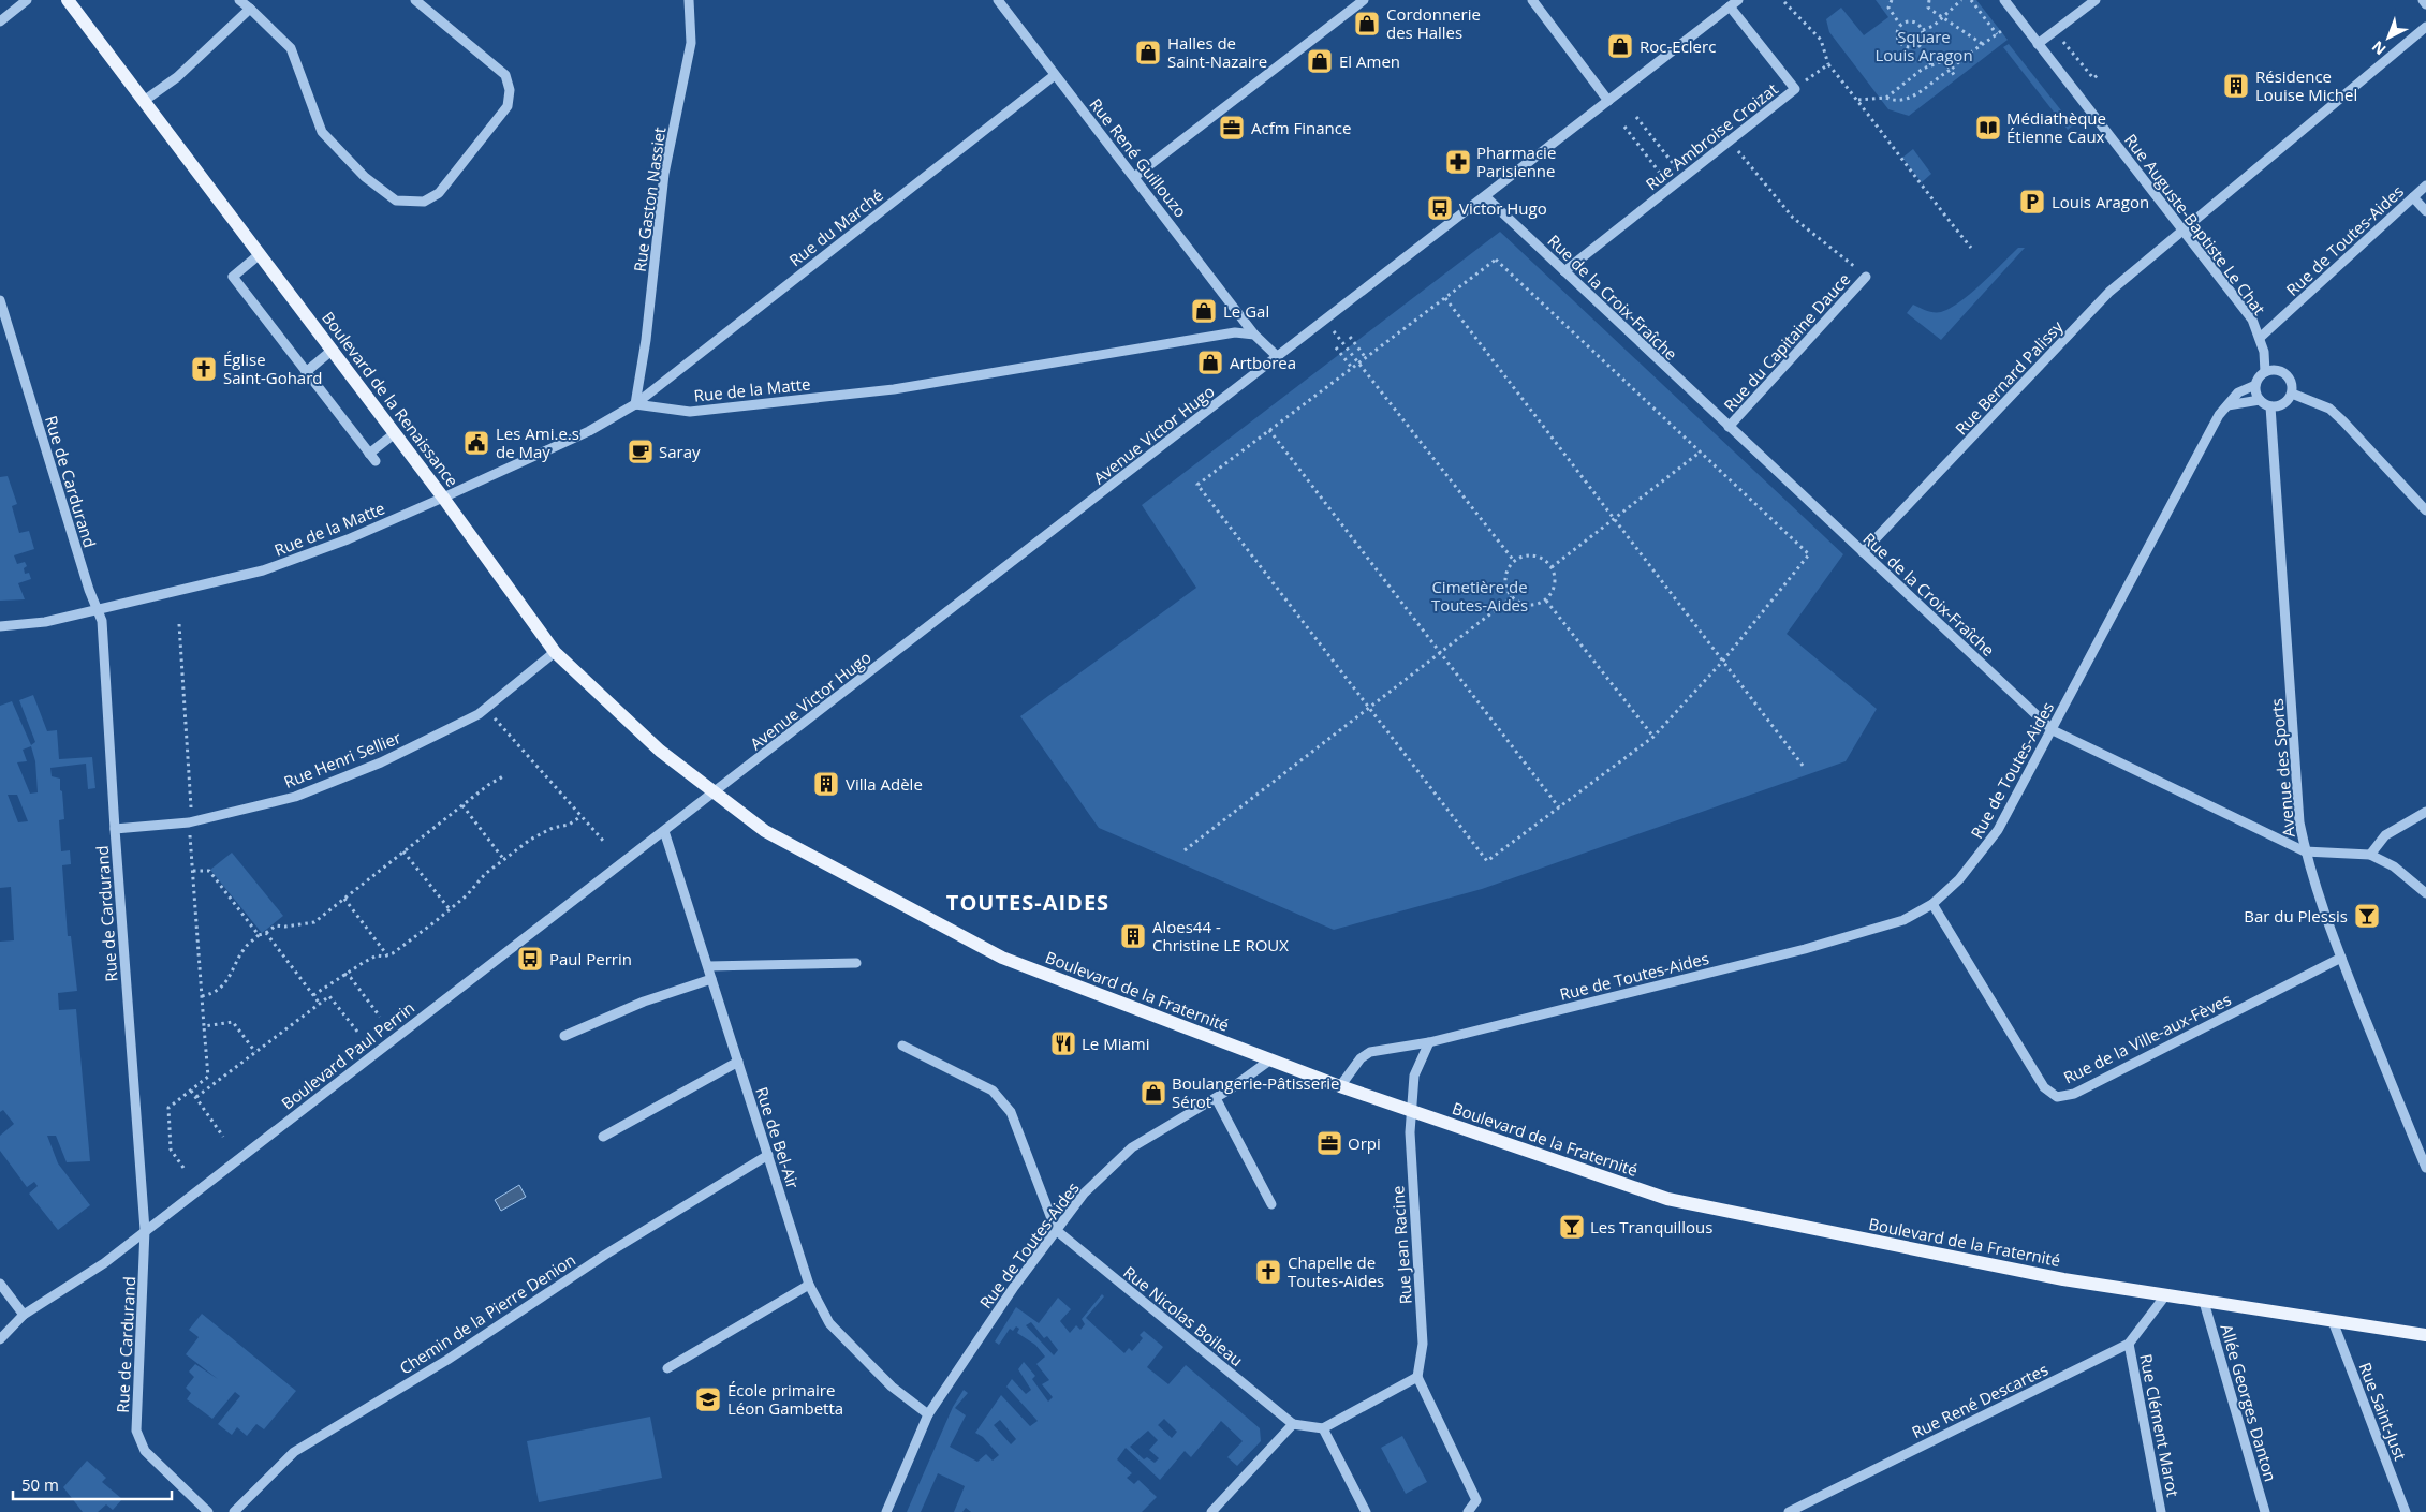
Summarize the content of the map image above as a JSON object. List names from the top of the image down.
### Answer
{
  "streets": {
    "main road": ["Boulevard de la Renaissance", "Boulevard de la Fraternité"],
    "street": [
      "Rue Ambroise Croizat",
      "Rue René Guillouzo",
      "Rue Gaston Nassiet",
      "Rue Auguste-Baptiste Le Chat",
      "Rue du Marché",
      "Rue de Toutes-Aides",
      "Rue de la Croix-Fraîche",
      "Rue du Capitaine Dauce",
      "Rue Bernard Palissy",
      "Rue de la Matte",
      "Avenue Victor Hugo",
      "Rue de Cardurand",
      "Rue Henri Sellier",
      "Avenue des Sports",
      "Rue de la Ville-aux-Fèves",
      "Boulevard Paul Perrin",
      "Rue de Bel-Air",
      "Rue Jean Racine",
      "Chemin de la Pierre Denion",
      "Rue Nicolas Boileau",
      "Rue René Descartes",
      "Allée Georges Danton",
      "Rue Saint-Just",
      "Rue Clément Marot"
    ]
  },
  "crossings": [
    ["Rue Ambroise Croizat", "Rue de la Croix-Fraîche"],
    ["Rue Ambroise Croizat", "Avenue Victor Hugo"],
    ["Rue René Guillouzo", "Rue du Marché"],
    ["Rue René Guillouzo", "Rue de la Matte"],
    ["Rue Gaston Nassiet", "Rue du Marché"],
    ["Rue Gaston Nassiet", "Rue de la Matte"],
    ["Rue Auguste-Baptiste Le Chat", "Rue de Toutes-Aides"],
    ["Rue Auguste-Baptiste Le Chat", "Rue Bernard Palissy"],
    ["Rue Auguste-Baptiste Le Chat", "Avenue des Sports"],
    ["Rue du Marché", "Rue de la Matte"],
    ["Rue de Toutes-Aides", "Rue de la Croix-Fraîche"],
    ["Rue de Toutes-Aides", "Avenue des Sports"],
    ["Rue de Toutes-Aides", "Boulevard de la Fraternité"],
    ["Rue de Toutes-Aides", "Rue de la Ville-aux-Fèves"],
    ["Rue de Toutes-Aides", "Rue de Bel-Air"],
    ["Rue de Toutes-Aides", "Rue Nicolas Boileau"],
    ["Rue de la Croix-Fraîche", "Rue du Capitaine Dauce"],
    ["Rue de la Croix-Fraîche", "Rue Bernard Palissy"],
    ["Rue de la Croix-Fraîche", "Avenue Victor Hugo"],
    ["Rue de la Croix-Fraîche", "Avenue des Sports"],
    ["Rue de la Matte", "Boulevard de la Renaissance"],
    ["Rue de la Matte", "Rue de Cardurand"],
    ["Boulevard de la Renaissance", "Avenue Victor Hugo"],
    ["Boulevard de la Renaissance", "Rue Henri Sellier"],
    ["Boulevard de la Renaissance", "Boulevard de la Fraternité"],
    ["Boulevard de la Renaissance", "Boulevard Paul Perrin"],
    ["Avenue Victor Hugo", "Boulevard de la Fraternité"],
    ["Avenue Victor Hugo", "Boulevard Paul Perrin"],
    ["Rue de Cardurand", "Rue Henri Sellier"],
    ["Rue de Cardurand", "Boulevard Paul Perrin"],
    ["Avenue des Sports", "Rue de la Ville-aux-Fèves"],
    ["Boulevard de la Fraternité", "Boulevard Paul Perrin"],
    ["Boulevard de la Fraternité", "Rue Jean Racine"],
    ["Boulevard de la Fraternité", "Rue René Descartes"],
    ["Boulevard de la Fraternité", "Allée Georges Danton"],
    ["Boulevard de la Fraternité", "Rue Saint-Just"],
    ["Boulevard Paul Perrin", "Rue de Bel-Air"],
    ["Rue de Bel-Air", "Chemin de la Pierre Denion"],
    ["Rue René Descartes", "Rue Clément Marot"]
  ],
  "districts": ["TOUTES-AIDES"],
  "parks": ["Square Louis Aragon", "Cimetière de Toutes-Aides"],
  "places": {
    "shop": [
      "Cordonnerie des Halles",
      "Roc-Eclerc",
      "Halles de Saint-Nazaire",
      "El Amen",
      "Le Gal",
      "Artborea",
      "Boulangerie-Pâtisserie Sérot"
    ],
    "building": ["Résidence Louise Michel", "Villa Adèle", "Aloes44 - Christine LE ROUX"],
    "office": ["Acfm Finance", "Orpi"],
    "library": ["Médiathèque Étienne Caux"],
    "pharmacy": ["Pharmacie Parisienne"],
    "parking": ["Louis Aragon"],
    "bus stop": ["Victor Hugo", "Paul Perrin"],
    "church": ["Église Saint-Gohard", "Chapelle de Toutes-Aides"],
    "public building": ["Les Ami.e.s de May"],
    "cafe": ["Saray"],
    "bar": ["Bar du Plessis", "Les Tranquillous"],
    "restaurant": ["Le Miami"],
    "school or university": ["École primaire Léon Gambetta"]
  },
  "scale_bar": "50 m",
  "north": "bottom left"
}
